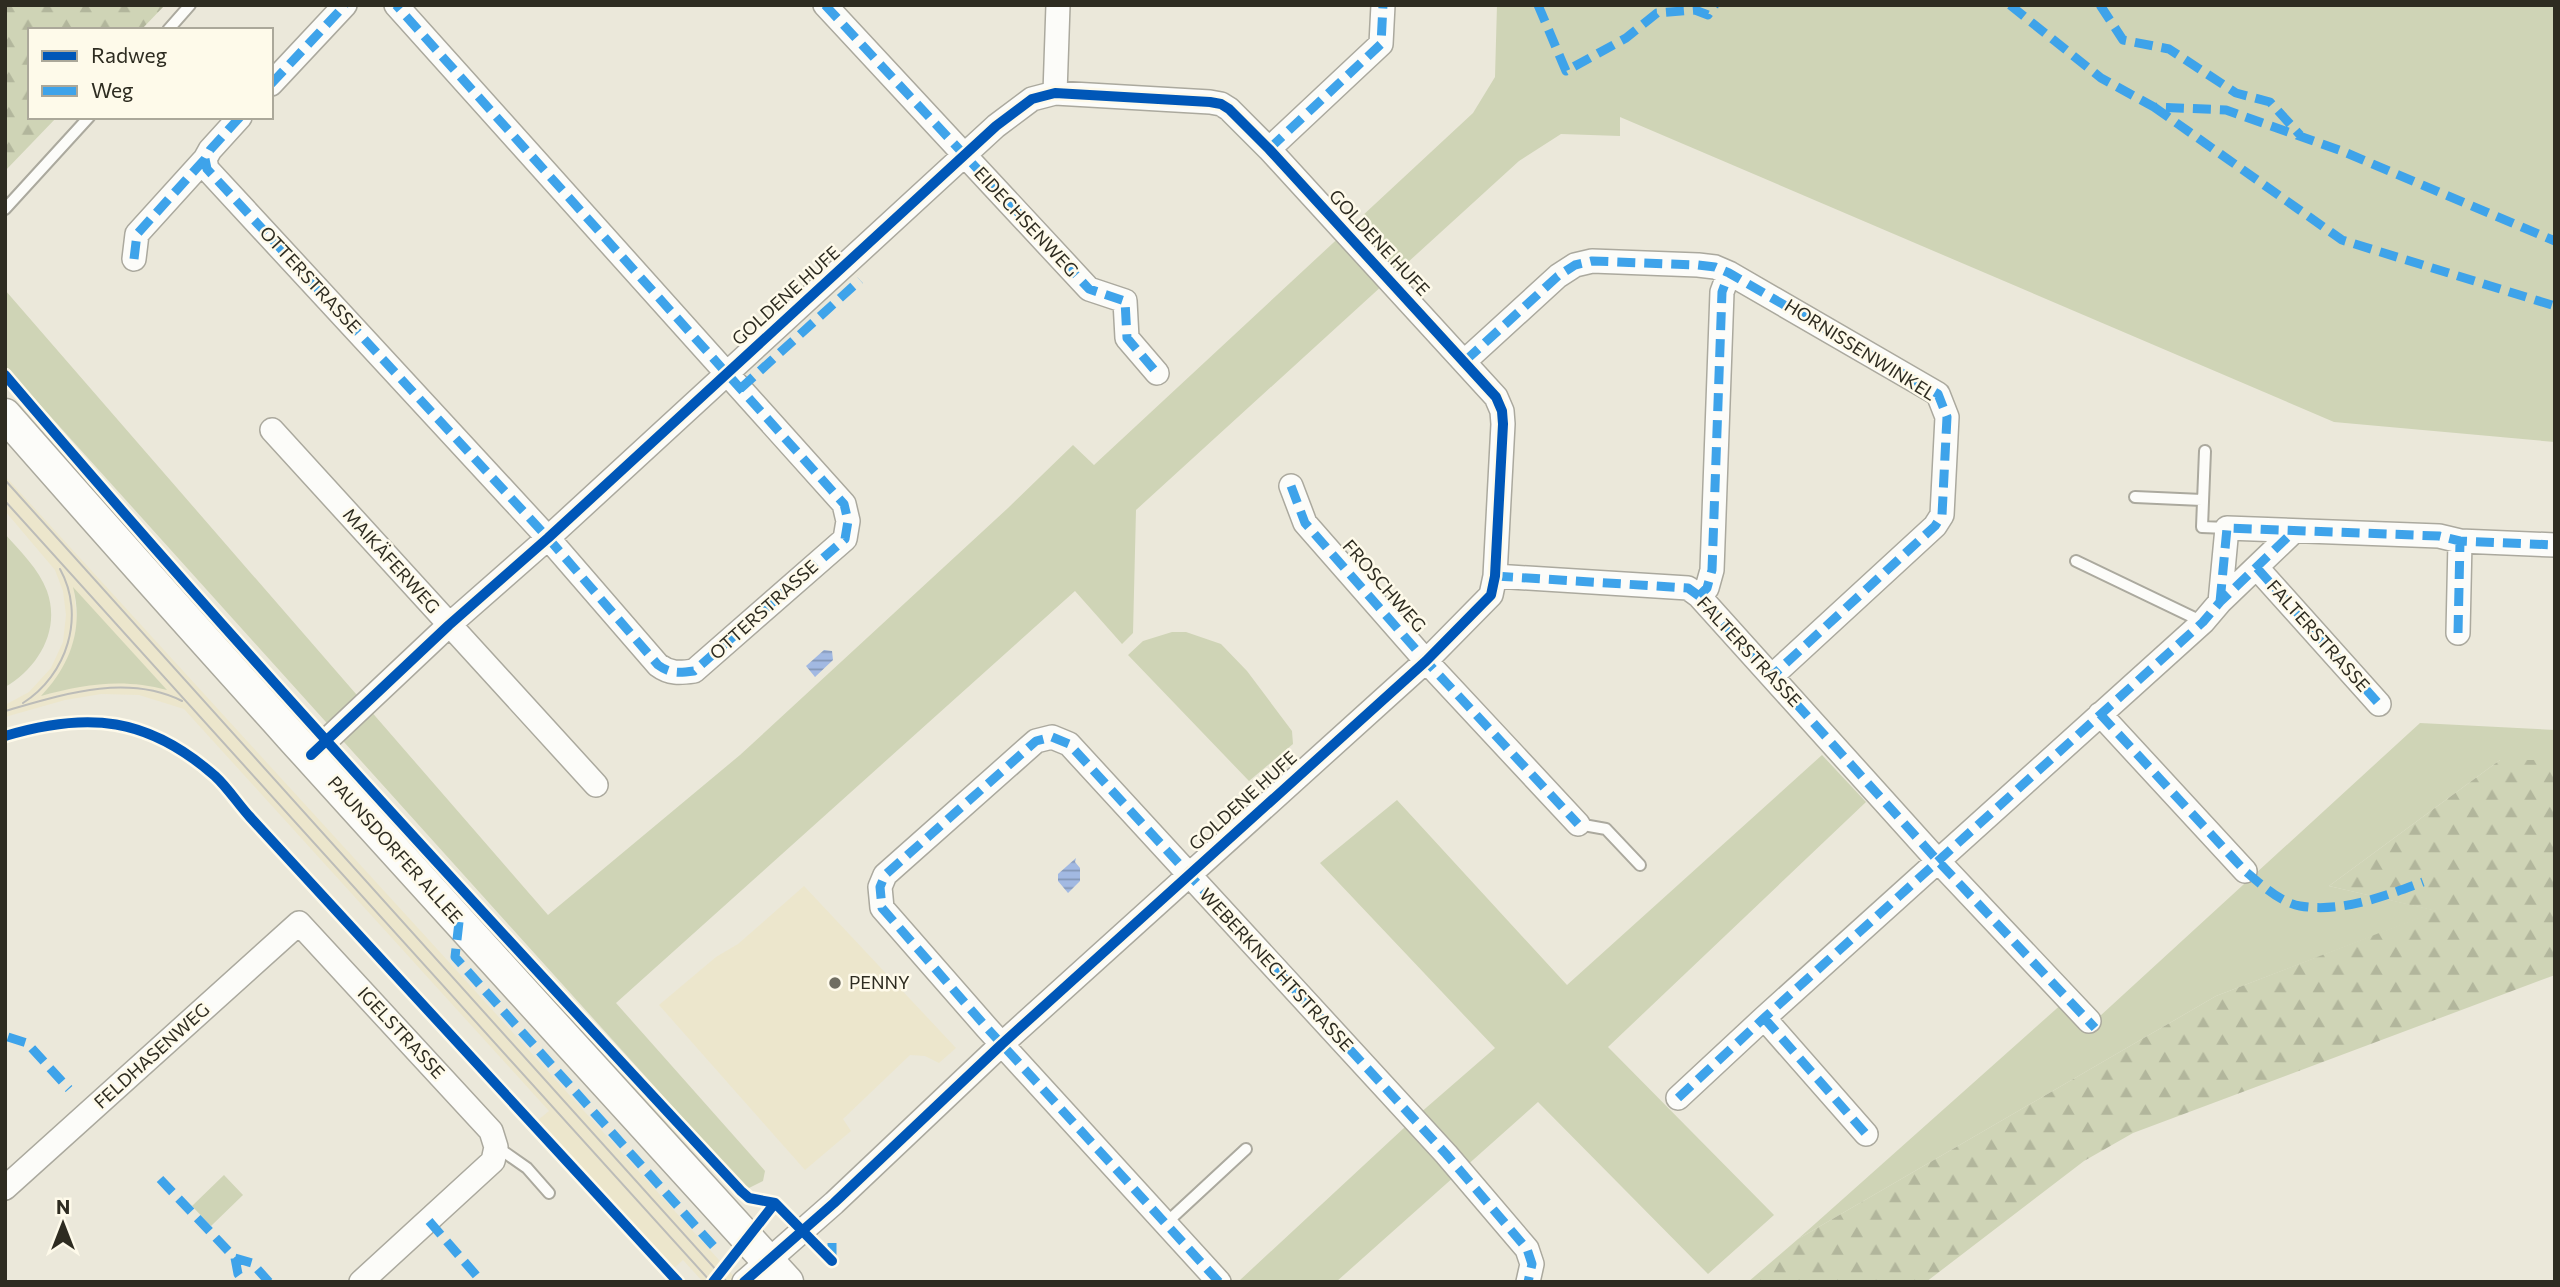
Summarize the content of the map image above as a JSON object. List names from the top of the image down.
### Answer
{
  "streets": {
    "main road": ["PAUNSDORFER ALLEE"],
    "street": [
      "EIDECHSENWEG",
      "GOLDENE HUFE",
      "OTTERSTRASSE",
      "HORNISSENWINKEL",
      "MAIKÄFERWEG",
      "FROSCHWEG",
      "FALTERSTRASSE",
      "WEBERKNECHTSTRASSE",
      "IGELSTRASSE",
      "FELDHASENWEG"
    ]
  },
  "crossings": [
    ["EIDECHSENWEG", "GOLDENE HUFE"],
    ["GOLDENE HUFE", "OTTERSTRASSE"],
    ["GOLDENE HUFE", "HORNISSENWINKEL"],
    ["GOLDENE HUFE", "MAIKÄFERWEG"],
    ["GOLDENE HUFE", "FROSCHWEG"],
    ["GOLDENE HUFE", "FALTERSTRASSE"],
    ["GOLDENE HUFE", "PAUNSDORFER ALLEE"],
    ["GOLDENE HUFE", "WEBERKNECHTSTRASSE"],
    ["HORNISSENWINKEL", "FALTERSTRASSE"],
    ["IGELSTRASSE", "FELDHASENWEG"]
  ],
  "places": ["PENNY"],
  "legend": ["Radweg", "Weg"],
  "north": "top"
}
